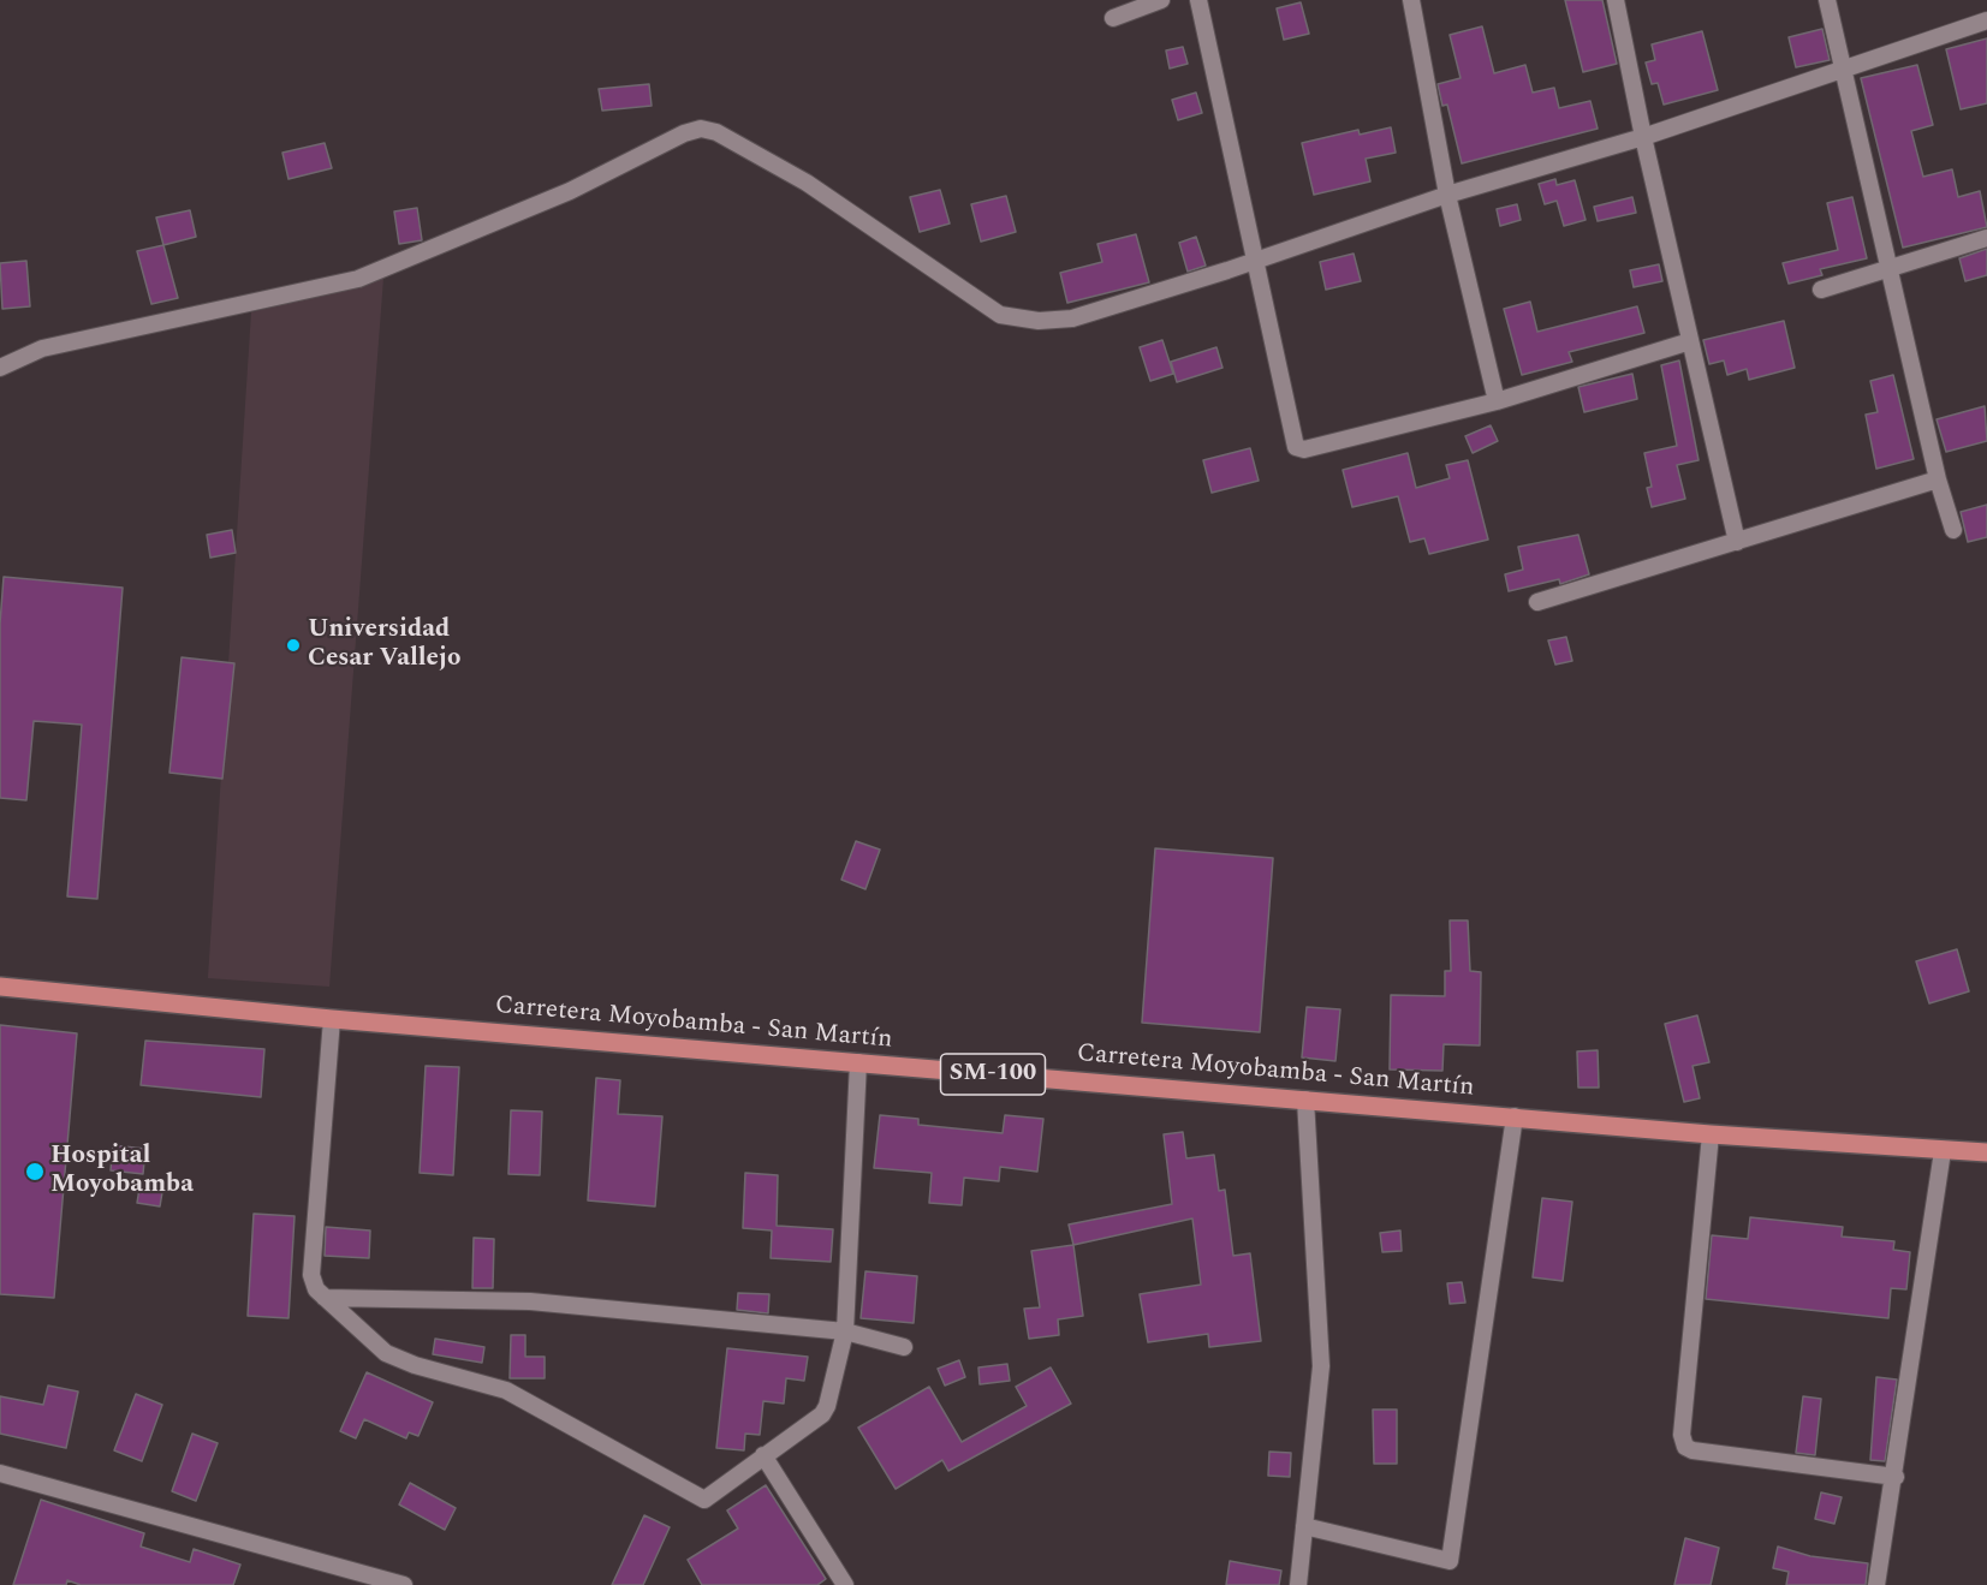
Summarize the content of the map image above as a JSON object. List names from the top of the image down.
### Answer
{
  "streets": {
    "main road": ["Carretera Moyobamba - San Martín", "SM-100"]
  },
  "places": ["Universidad Cesar Vallejo", "Hospital Moyobamba"]
}
